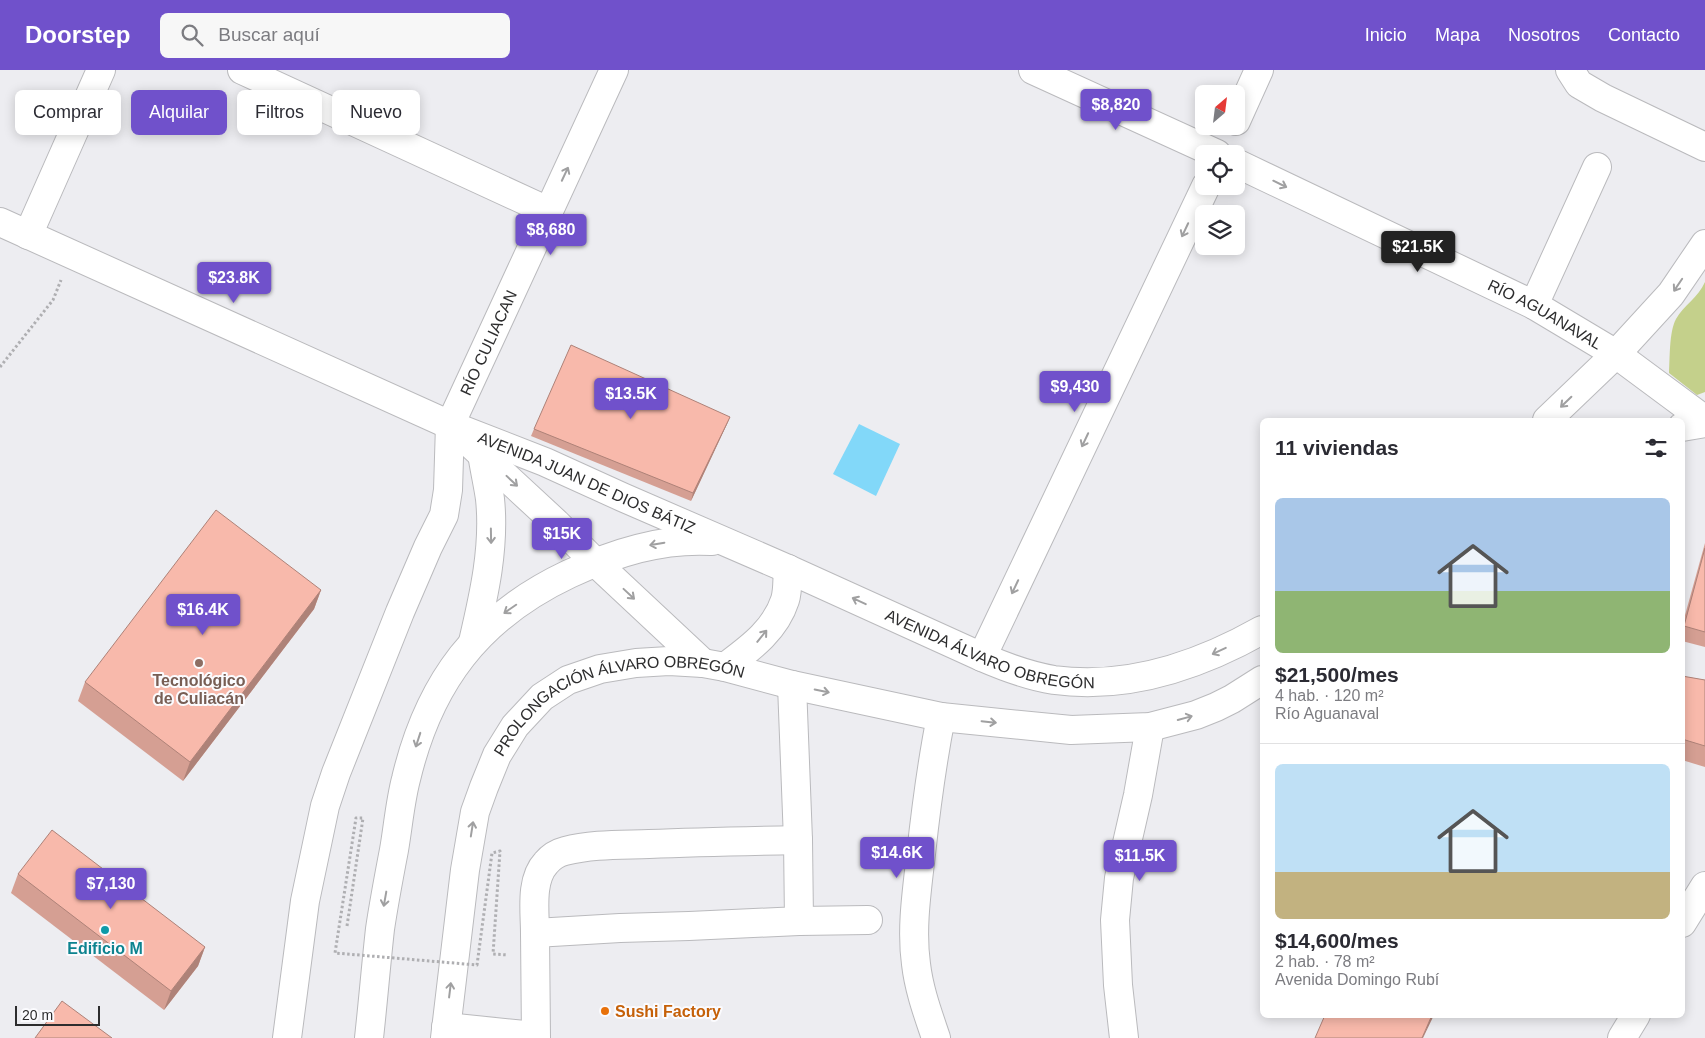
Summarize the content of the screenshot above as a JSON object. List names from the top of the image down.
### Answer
{
  "streets": {
    "main road": [
      "RÍO AGUANAVAL",
      "RÍO CULIACAN",
      "AVENIDA JUAN DE DIOS BÁTIZ",
      "AVENIDA ÁLVARO OBREGÓN",
      "PROLONGACIÓN ÁLVARO OBREGÓN"
    ]
  },
  "crossings": [
    ["RÍO CULIACAN", "AVENIDA JUAN DE DIOS BÁTIZ"],
    ["AVENIDA JUAN DE DIOS BÁTIZ", "AVENIDA ÁLVARO OBREGÓN"],
    ["AVENIDA JUAN DE DIOS BÁTIZ", "PROLONGACIÓN ÁLVARO OBREGÓN"]
  ],
  "one_way": ["RÍO AGUANAVAL", "RÍO CULIACAN"],
  "places": ["Tecnológico de Culiacán", "Edificio M", "Sushi Factory"],
  "scale_bar": "20 m",
  "north": "top right",
  "page": {
    "header": "Doorstep",
    "search": "Buscar aquí",
    "nav": [
      "Inicio",
      "Mapa",
      "Nosotros",
      "Contacto"
    ],
    "price": [
      "$8,820",
      "$8,680",
      "$21.5K",
      "$23.8K",
      "$9,430",
      "$13.5K",
      "$15K",
      "$16.4K",
      "$14.6K",
      "$11.5K",
      "$7,130"
    ],
    "chip": [
      "Comprar",
      "Alquilar",
      "Filtros",
      "Nuevo"
    ],
    "heading": "11 viviendas",
    "list": [
      {
        "name": "$21,500/mes",
        "note": "4 hab. · 120 m² · Río Aguanaval"
      },
      {
        "name": "$14,600/mes",
        "note": "2 hab. · 78 m² · Avenida Domingo Rubí"
      }
    ],
    "scale": "20 m"
  }
}
